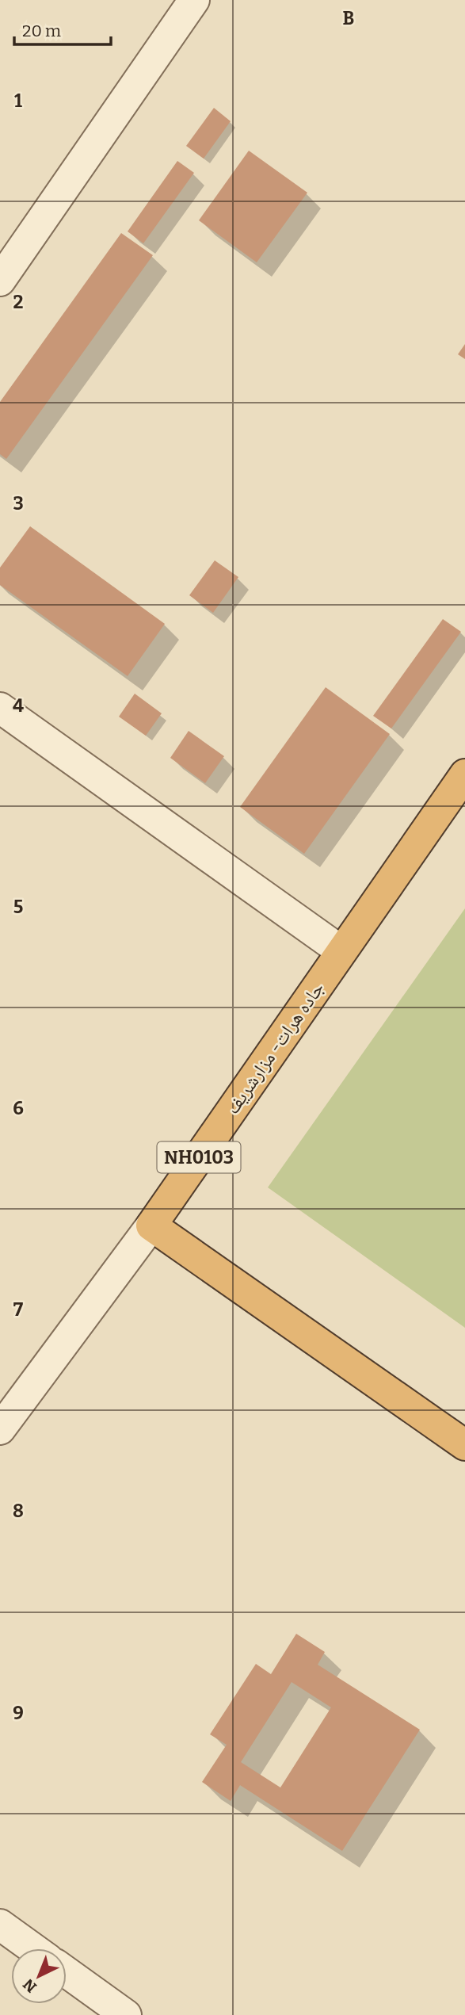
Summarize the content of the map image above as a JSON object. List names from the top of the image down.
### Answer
{
  "streets": {
    "highway": ["جاده هرات- مزارشریف", "NH0103"]
  },
  "scale_bar": "20 m",
  "north": "bottom left",
  "grid": {
    "columns": ["B"],
    "rows": [
      "1",
      "2",
      "3",
      "4",
      "5",
      "6",
      "7",
      "8",
      "9"
    ]
  }
}
